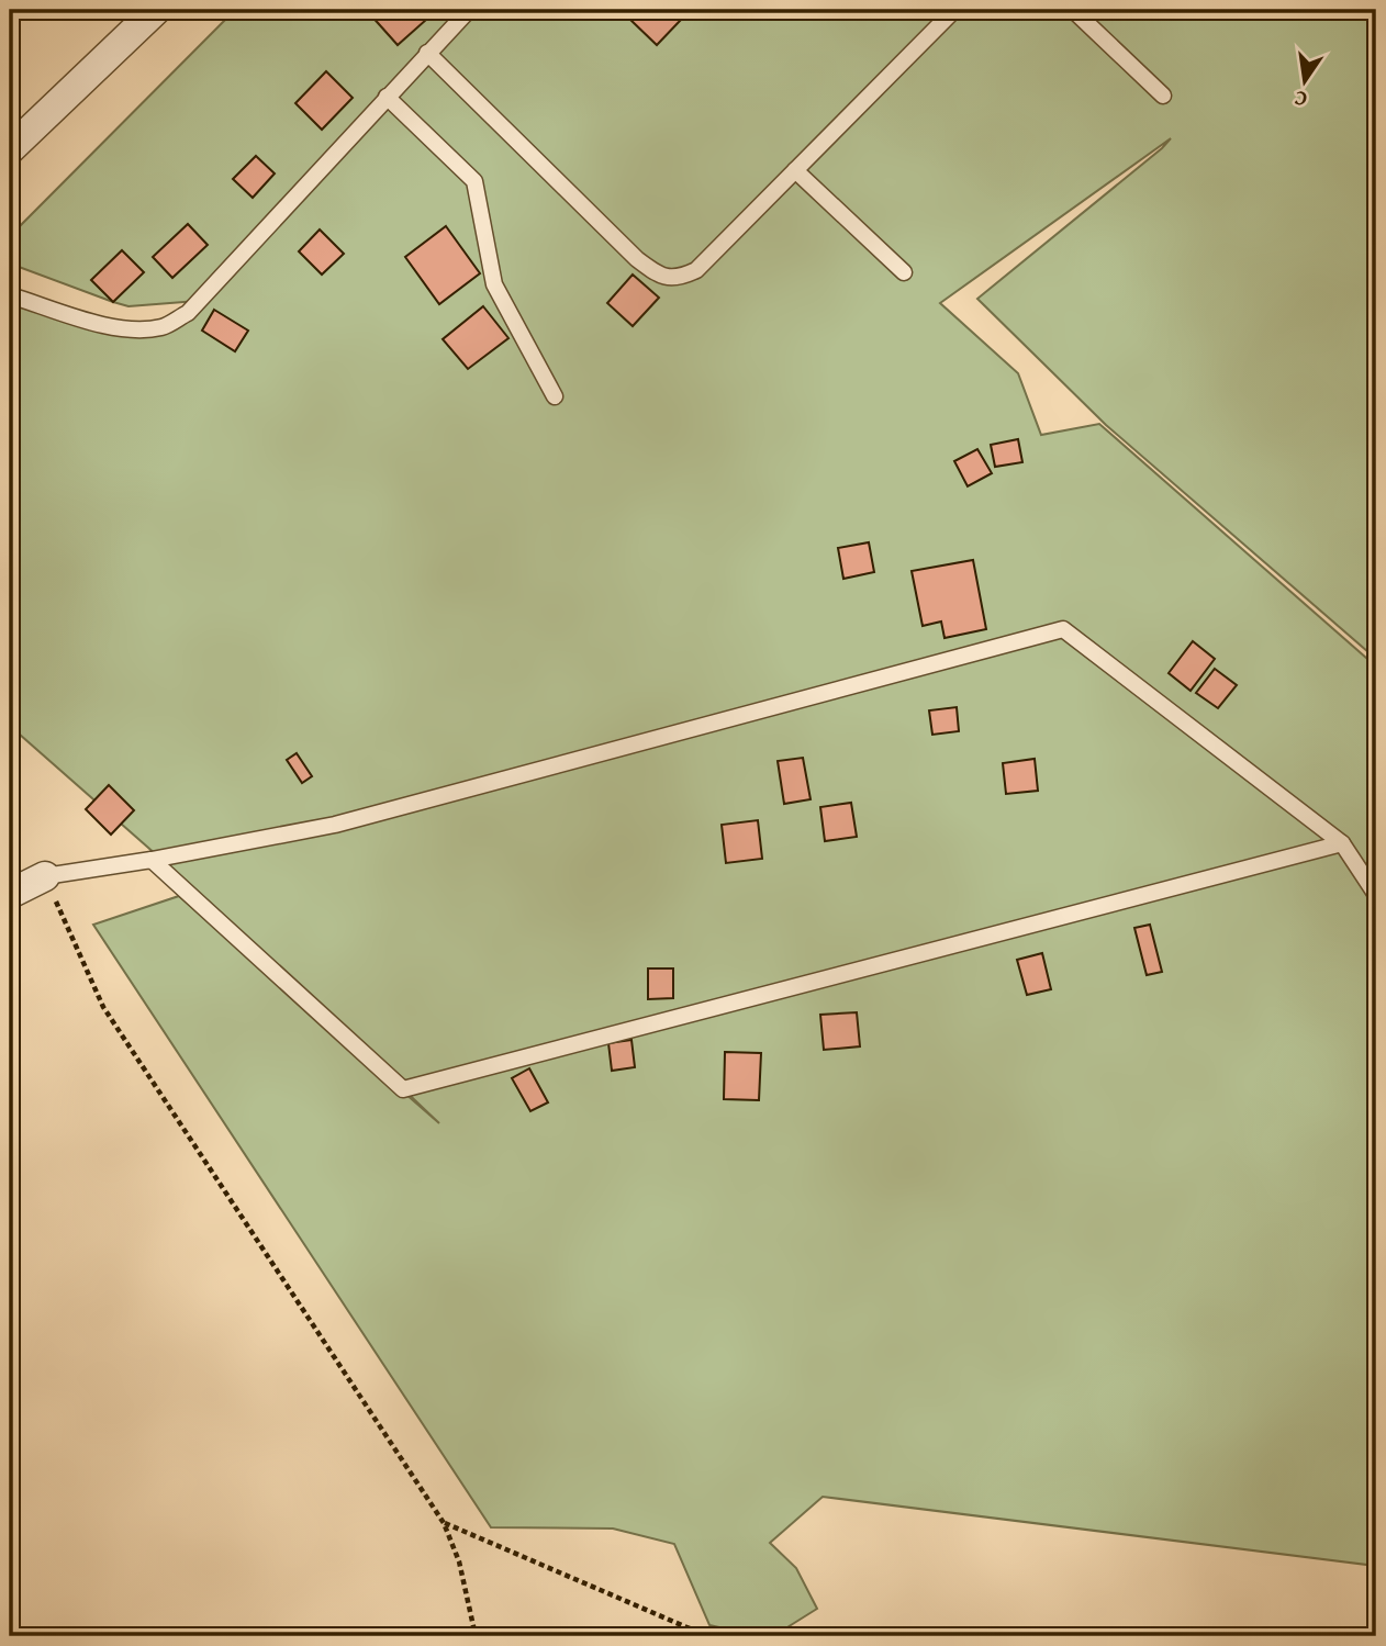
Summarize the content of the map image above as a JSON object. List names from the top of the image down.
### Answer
{
  "north": "bottom"
}
